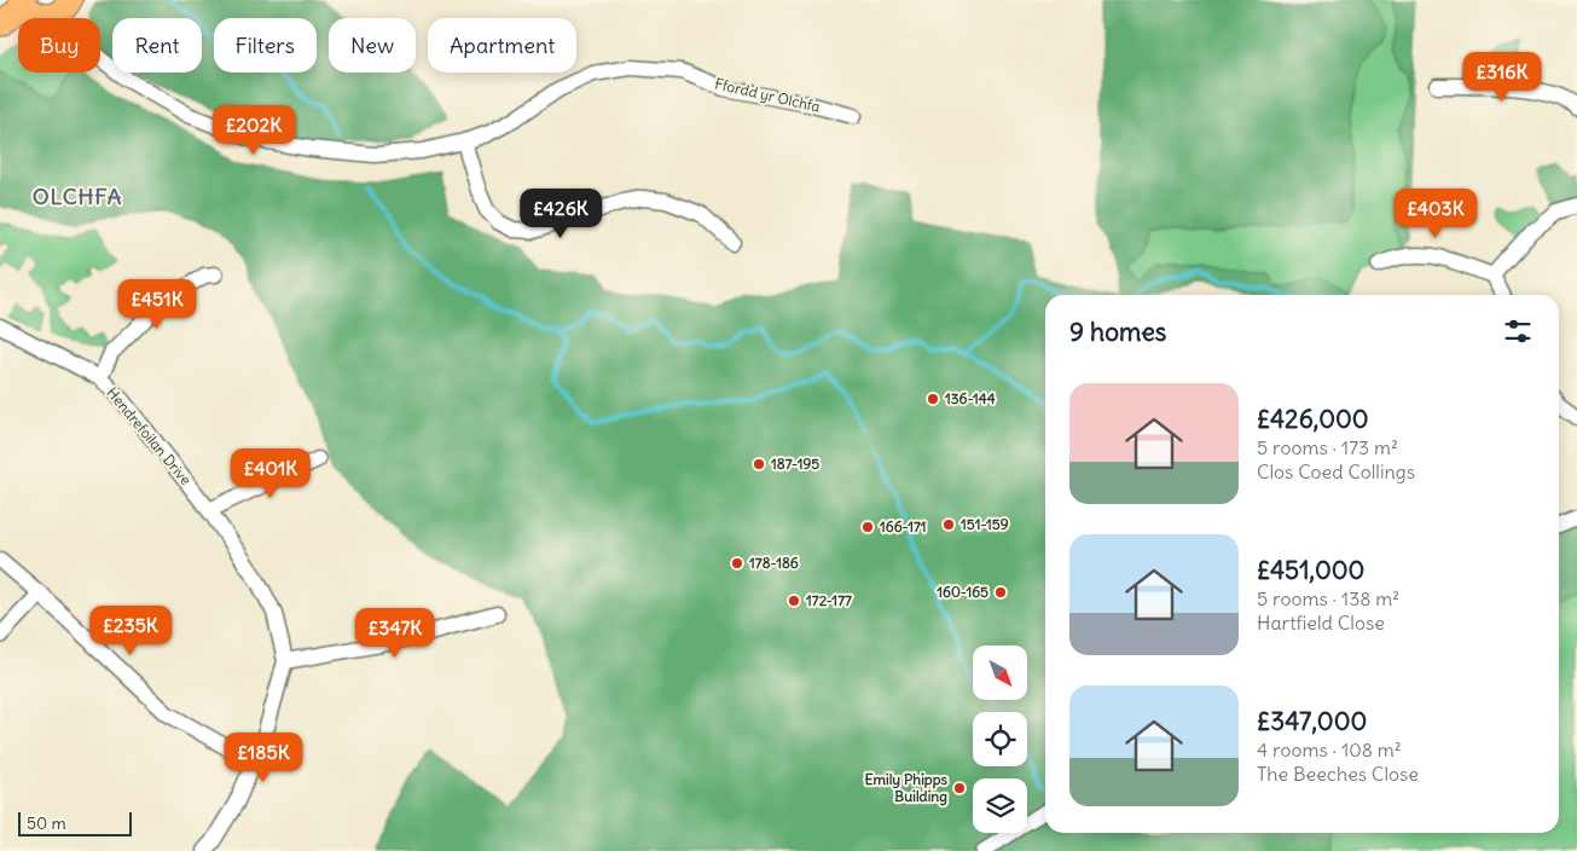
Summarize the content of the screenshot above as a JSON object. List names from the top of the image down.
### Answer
{
  "streets": {
    "street": ["Ffordd yr Olchfa", "Hendrefoilan Drive"]
  },
  "districts": ["OLCHFA"],
  "places": [
    "136-144",
    "187-195",
    "151-159",
    "166-171",
    "178-186",
    "160-165",
    "172-177",
    "Emily Phipps Building"
  ],
  "scale_bar": "50 m",
  "north": "bottom right",
  "page": {
    "chip": [
      "Buy",
      "Rent",
      "Filters",
      "New",
      "Apartment"
    ],
    "price": [
      "£316K",
      "£202K",
      "£426K",
      "£403K",
      "£451K",
      "£401K",
      "£235K",
      "£347K",
      "£185K"
    ],
    "heading": "9 homes",
    "list": [
      {
        "name": "£426,000",
        "note": "5 rooms · 173 m² · Clos Coed Collings"
      },
      {
        "name": "£451,000",
        "note": "5 rooms · 138 m² · Hartfield Close"
      },
      {
        "name": "£347,000",
        "note": "4 rooms · 108 m² · The Beeches Close"
      }
    ],
    "scale": "50 m"
  }
}
